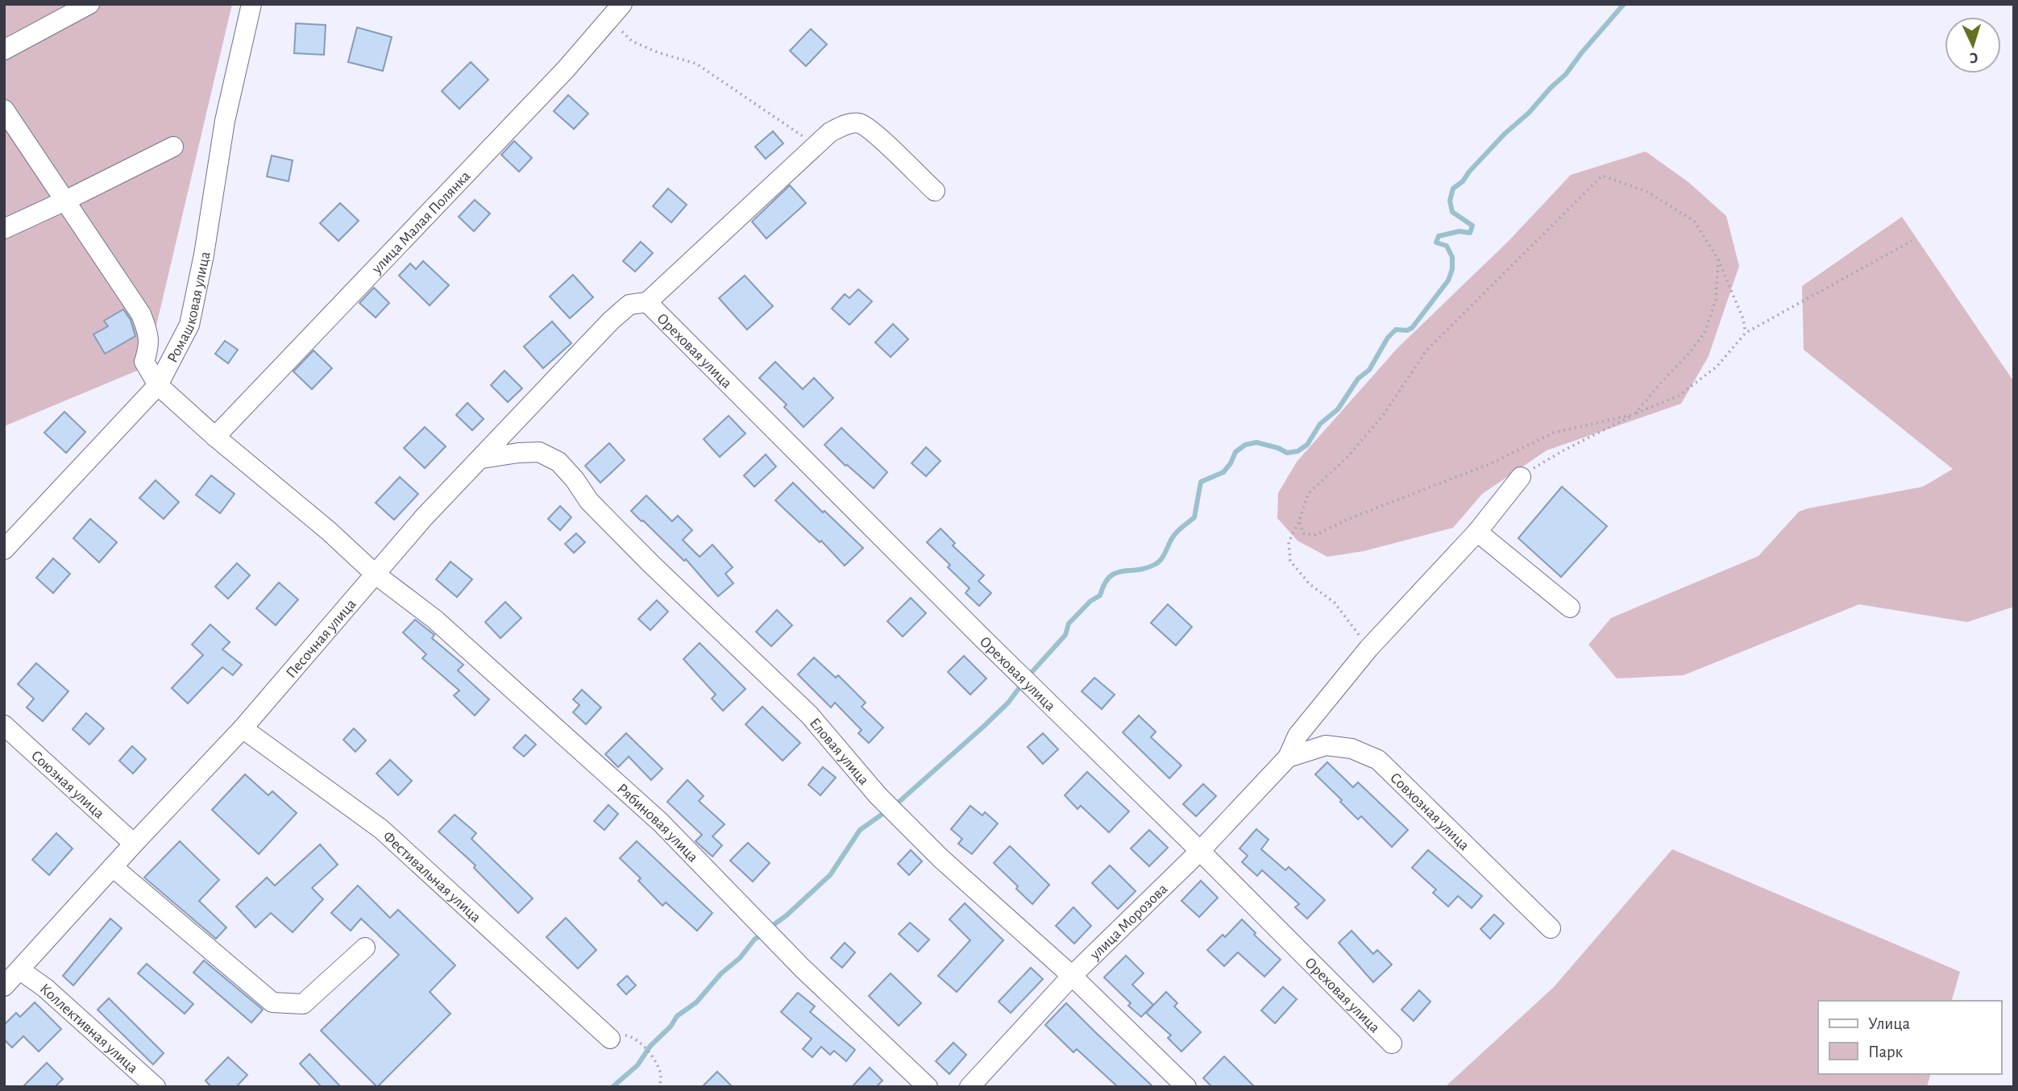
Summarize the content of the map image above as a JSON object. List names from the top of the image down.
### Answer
{
  "streets": {
    "street": [
      "улица Малая Полянка",
      "Ромашковая улица",
      "Ореховая улица",
      "Песочная улица",
      "Еловая улица",
      "Союзная улица",
      "Совхозная улица",
      "Рябиновая улица",
      "Фестивальная улица",
      "улица Морозова",
      "Коллективная улица"
    ]
  },
  "crossings": [
    ["улица Малая Полянка", "Рябиновая улица"],
    ["Ромашковая улица", "Рябиновая улица"],
    ["Ореховая улица", "Песочная улица"],
    ["Ореховая улица", "улица Морозова"],
    ["Песочная улица", "Еловая улица"],
    ["Песочная улица", "Союзная улица"],
    ["Песочная улица", "Рябиновая улица"],
    ["Песочная улица", "Фестивальная улица"],
    ["Песочная улица", "Коллективная улица"],
    ["Еловая улица", "улица Морозова"],
    ["Совхозная улица", "улица Морозова"]
  ],
  "legend": ["Улица", "Парк"],
  "north": "bottom"
}
